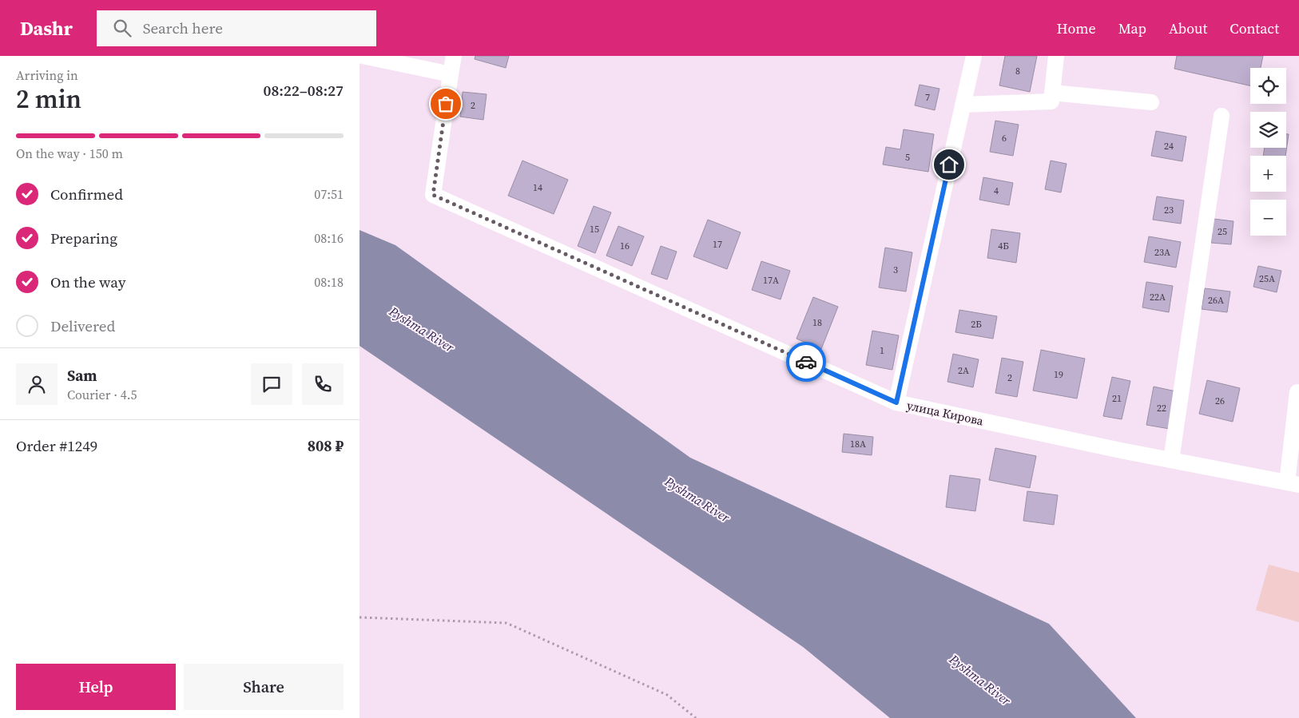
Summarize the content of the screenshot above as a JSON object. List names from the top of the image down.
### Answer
{
  "streets": {
    "street": ["улица Кирова"]
  },
  "water": ["Pyshma River"],
  "house_numbers": [
    "8",
    "7",
    "2",
    "6",
    "24",
    "5",
    "14",
    "4",
    "23",
    "15",
    "25",
    "17",
    "16",
    "4Б",
    "23А",
    "3",
    "25А",
    "17А",
    "22А",
    "26А",
    "18",
    "2Б",
    "1",
    "2А",
    "19",
    "2",
    "21",
    "26",
    "22",
    "18А"
  ],
  "page": {
    "header": "Dashr",
    "search": "Search here",
    "nav": [
      "Home",
      "Map",
      "About",
      "Contact"
    ],
    "heading": ["2 min", "Arriving in", "08:22–08:27"],
    "panel": [
      "Sam",
      "Courier · 4.5",
      "Order #1249",
      "808 ₽"
    ],
    "map_buttons": ["+", "−"],
    "bar": "On the way · 150 m",
    "list": [
      ["Confirmed", "07:51"],
      ["Preparing", "08:16"],
      ["On the way", "08:18"],
      "Delivered"
    ],
    "buttons": ["Help", "Share"]
  }
}
